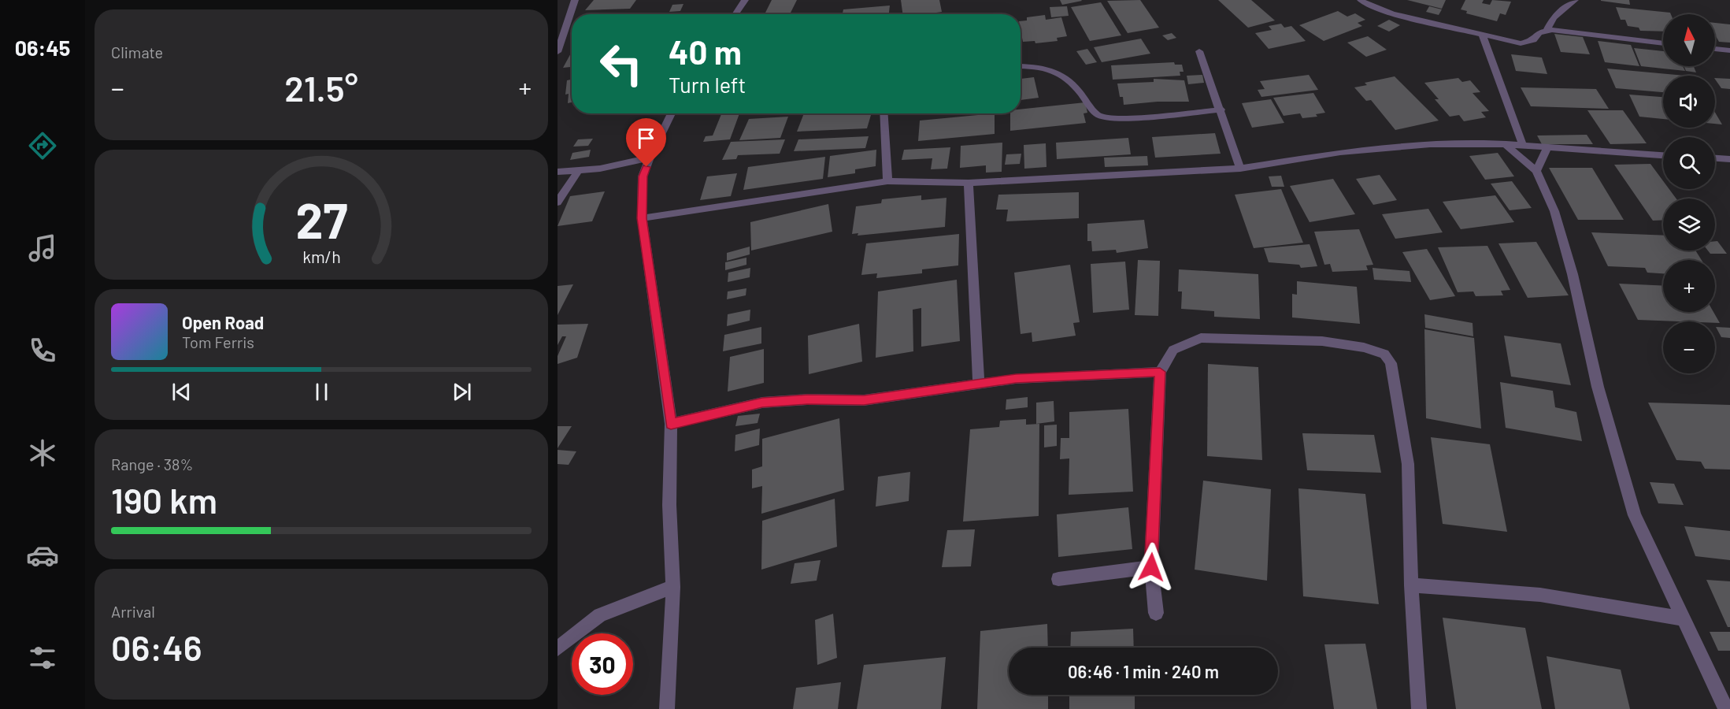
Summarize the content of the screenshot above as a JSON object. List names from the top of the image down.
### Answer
{
  "north": "top",
  "page": {
    "tabs": "06:45",
    "tile": [
      "Climate",
      ["Range · 38%", "190 km"],
      ["Arrival", "06:46"]
    ],
    "map_buttons": ["+", "−"],
    "turn": ["40 m", "Turn left"],
    "heat": ["−", "21.5°", "+"],
    "song": ["Open Road", "Tom Ferris"],
    "limit": "30",
    "trip": "06:46 · 1 min · 240 m",
    "gauge": ["27", "km/h"]
  }
}
